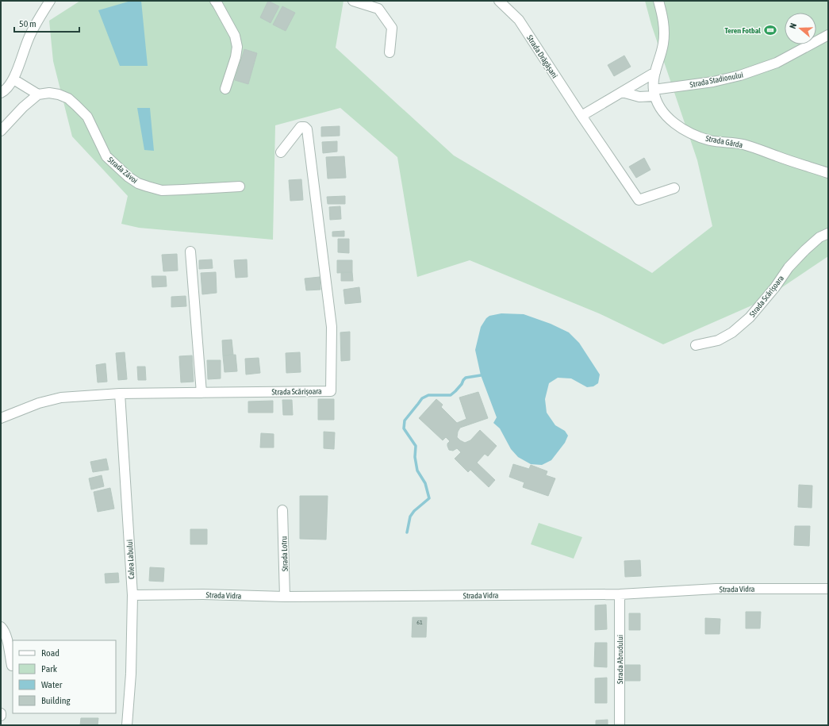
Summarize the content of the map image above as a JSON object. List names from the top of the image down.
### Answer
{
  "streets": {
    "street": [
      "Strada Drăgășani",
      "Strada Stadionului",
      "Strada Gârda",
      "Strada Zăvoi",
      "Strada Scărișoara",
      "Strada Lotru",
      "Calea Labului",
      "Strada Vidra",
      "Strada Abrudului"
    ]
  },
  "crossings": [
    ["Strada Stadionului", "Strada Gârda"],
    ["Strada Scărișoara", "Calea Labului"],
    ["Strada Lotru", "Strada Vidra"],
    ["Calea Labului", "Strada Vidra"],
    ["Strada Vidra", "Strada Abrudului"]
  ],
  "places": {
    "sports": ["Teren Fotbal"]
  },
  "house_numbers": ["61"],
  "legend": [
    "Road",
    "Park",
    "Water",
    "Building"
  ],
  "scale_bar": "50 m",
  "north": "left"
}
